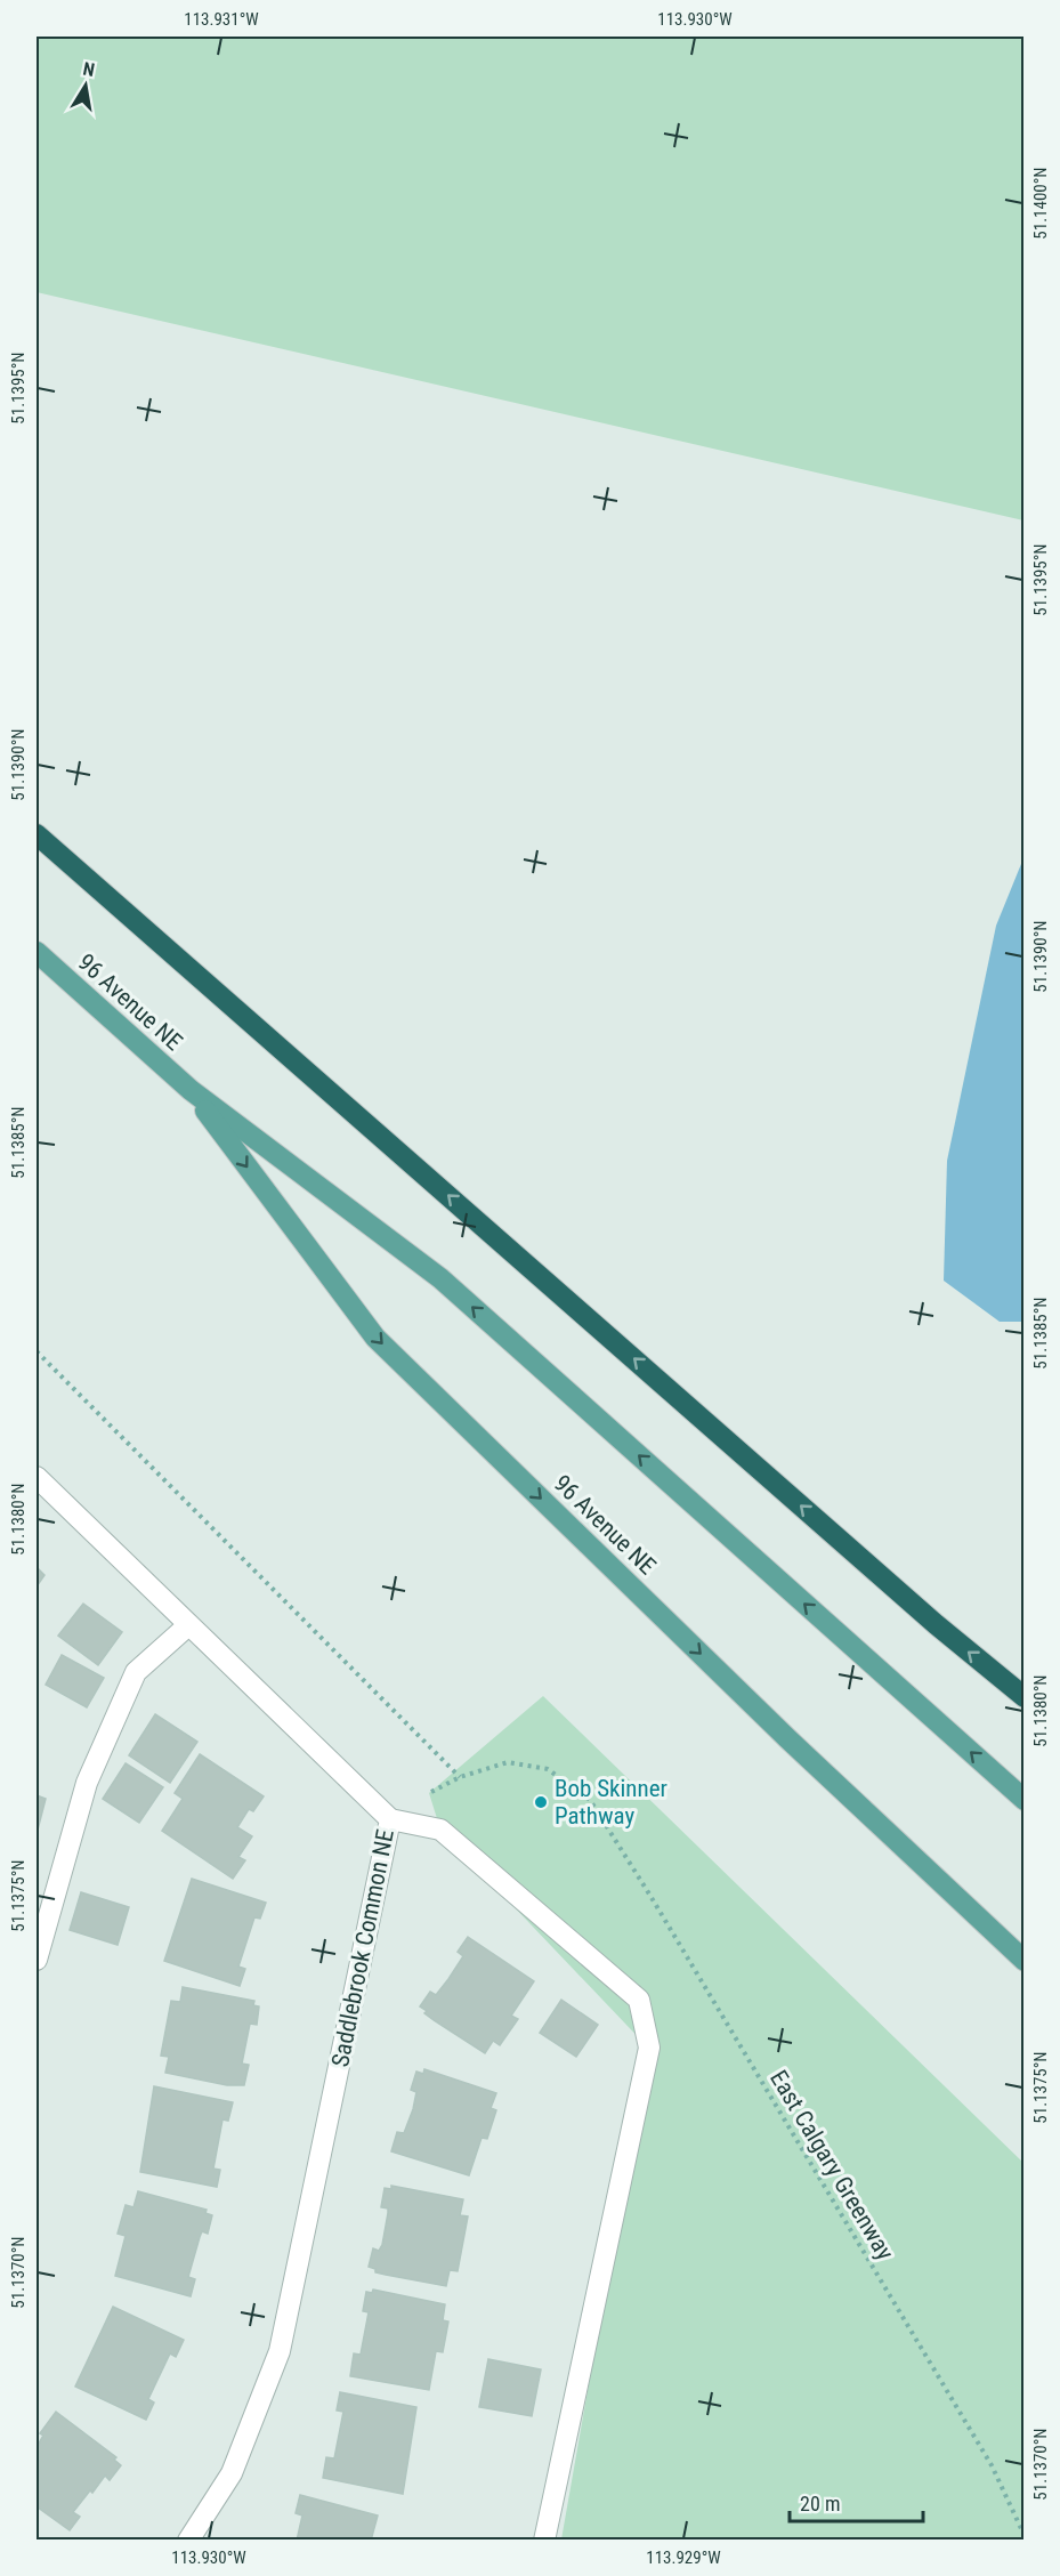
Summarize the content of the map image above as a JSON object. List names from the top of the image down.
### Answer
{
  "streets": {
    "main road": ["96 Avenue NE"],
    "street": ["Saddlebrook Common NE"],
    "path": ["East Calgary Greenway"]
  },
  "places": ["Bob Skinner Pathway"],
  "scale_bar": "20 m",
  "north": "top",
  "coordinates": [
    "113.931°W",
    "113.930°W",
    "51.1400°N",
    "51.1395°N",
    "51.1390°N",
    "51.1385°N",
    "51.1380°N",
    "51.1375°N",
    "51.1370°N",
    "113.929°W"
  ]
}
